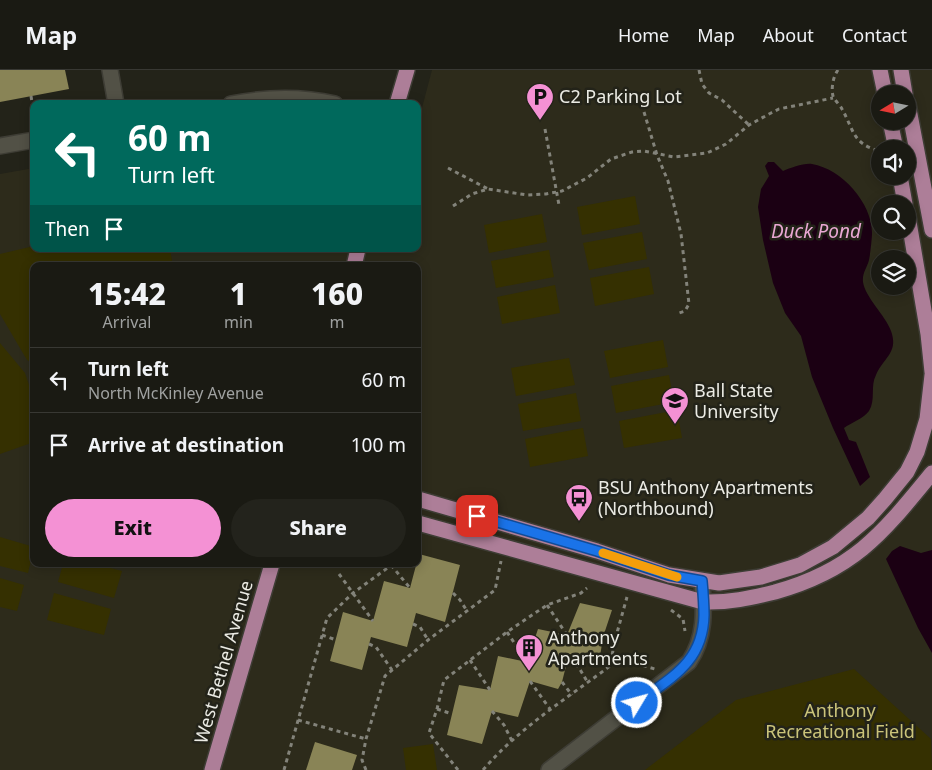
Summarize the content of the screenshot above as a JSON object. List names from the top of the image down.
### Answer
{
  "streets": {
    "main road": ["West Bethel Avenue"]
  },
  "water": ["Duck Pond"],
  "parks": ["Anthony Recreational Field"],
  "places": {
    "parking": ["C2 Parking Lot"],
    "school or university": ["Ball State University"],
    "bus stop": ["BSU Anthony Apartments (Northbound)"],
    "building": ["Anthony Apartments"]
  },
  "north": "left",
  "page": {
    "header": "Map",
    "nav": [
      "Home",
      "Map",
      "About",
      "Contact"
    ],
    "turn": ["60 m", "Turn left"],
    "then": "Then",
    "eta": [
      "15:42",
      "Arrival",
      "1",
      "min",
      "160",
      "m"
    ],
    "list": [
      {
        "name": "Turn left",
        "note": "North McKinley Avenue",
        "value": "60 m"
      },
      {
        "name": "Arrive at destination",
        "value": "100 m"
      }
    ],
    "buttons": ["Exit", "Share"]
  }
}
